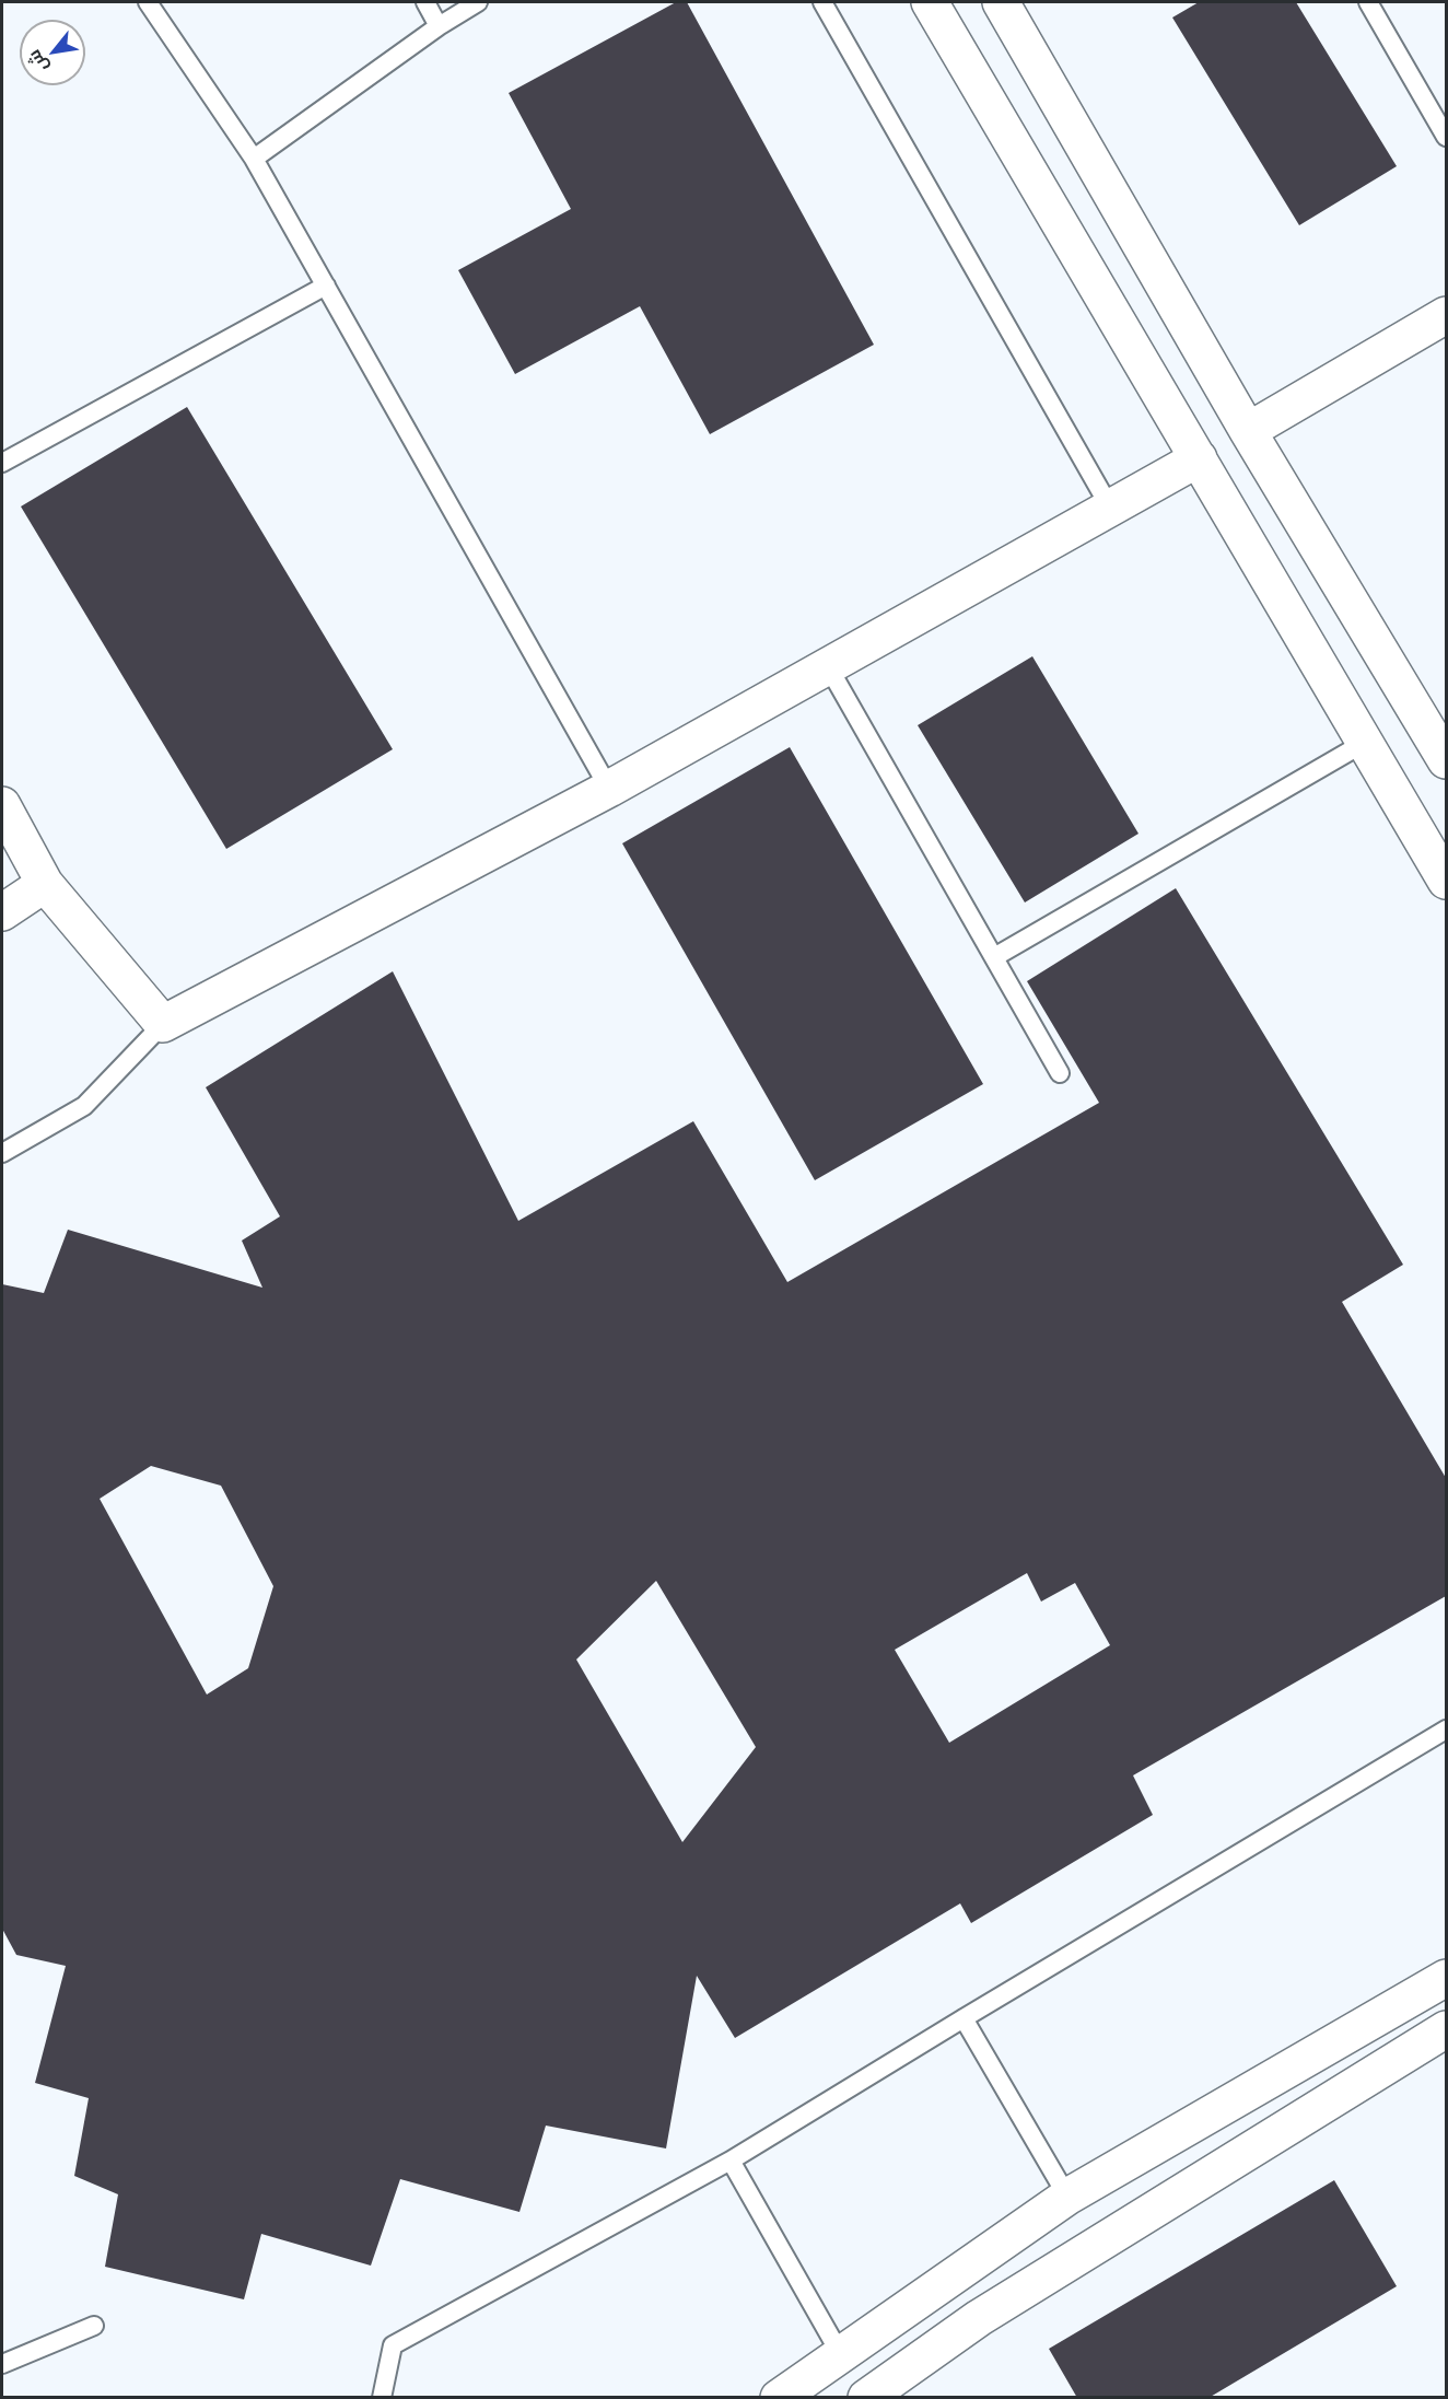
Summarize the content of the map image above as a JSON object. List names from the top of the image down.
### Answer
{
  "north": "bottom left"
}
